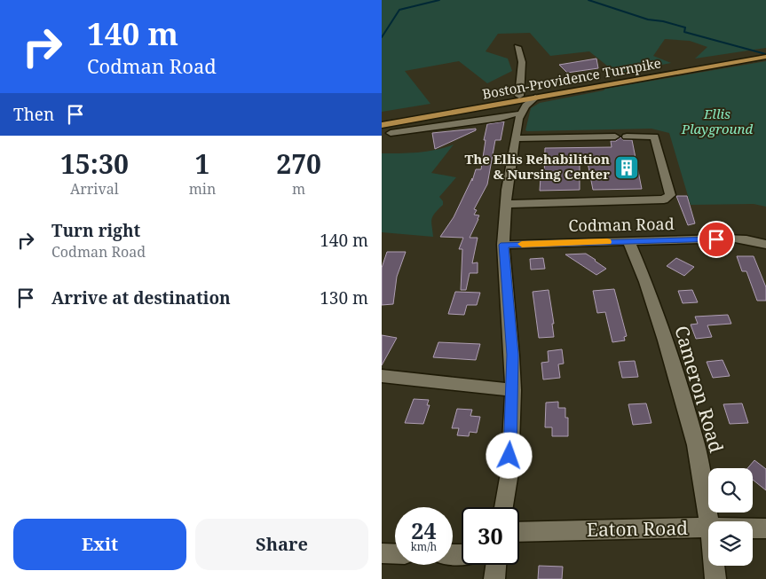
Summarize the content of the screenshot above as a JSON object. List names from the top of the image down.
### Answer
{
  "streets": {
    "main road": ["Boston-Providence Turnpike"],
    "street": ["Codman Road", "Cameron Road", "Eaton Road"]
  },
  "crossings": [
    ["Codman Road", "Cameron Road"]
  ],
  "parks": ["Ellis Playground"],
  "places": {
    "building": ["The Ellis Rehabilition & Nursing Center"]
  },
  "page": {
    "turn": ["140 m", "Codman Road"],
    "then": "Then",
    "eta": [
      "15:30",
      "Arrival",
      "1",
      "min",
      "270",
      "m"
    ],
    "list": [
      {
        "name": "Turn right",
        "note": "Codman Road",
        "value": "140 m"
      },
      {
        "name": "Arrive at destination",
        "value": "130 m"
      }
    ],
    "speed": "24 km/h",
    "limit": "30",
    "buttons": ["Exit", "Share"]
  }
}
